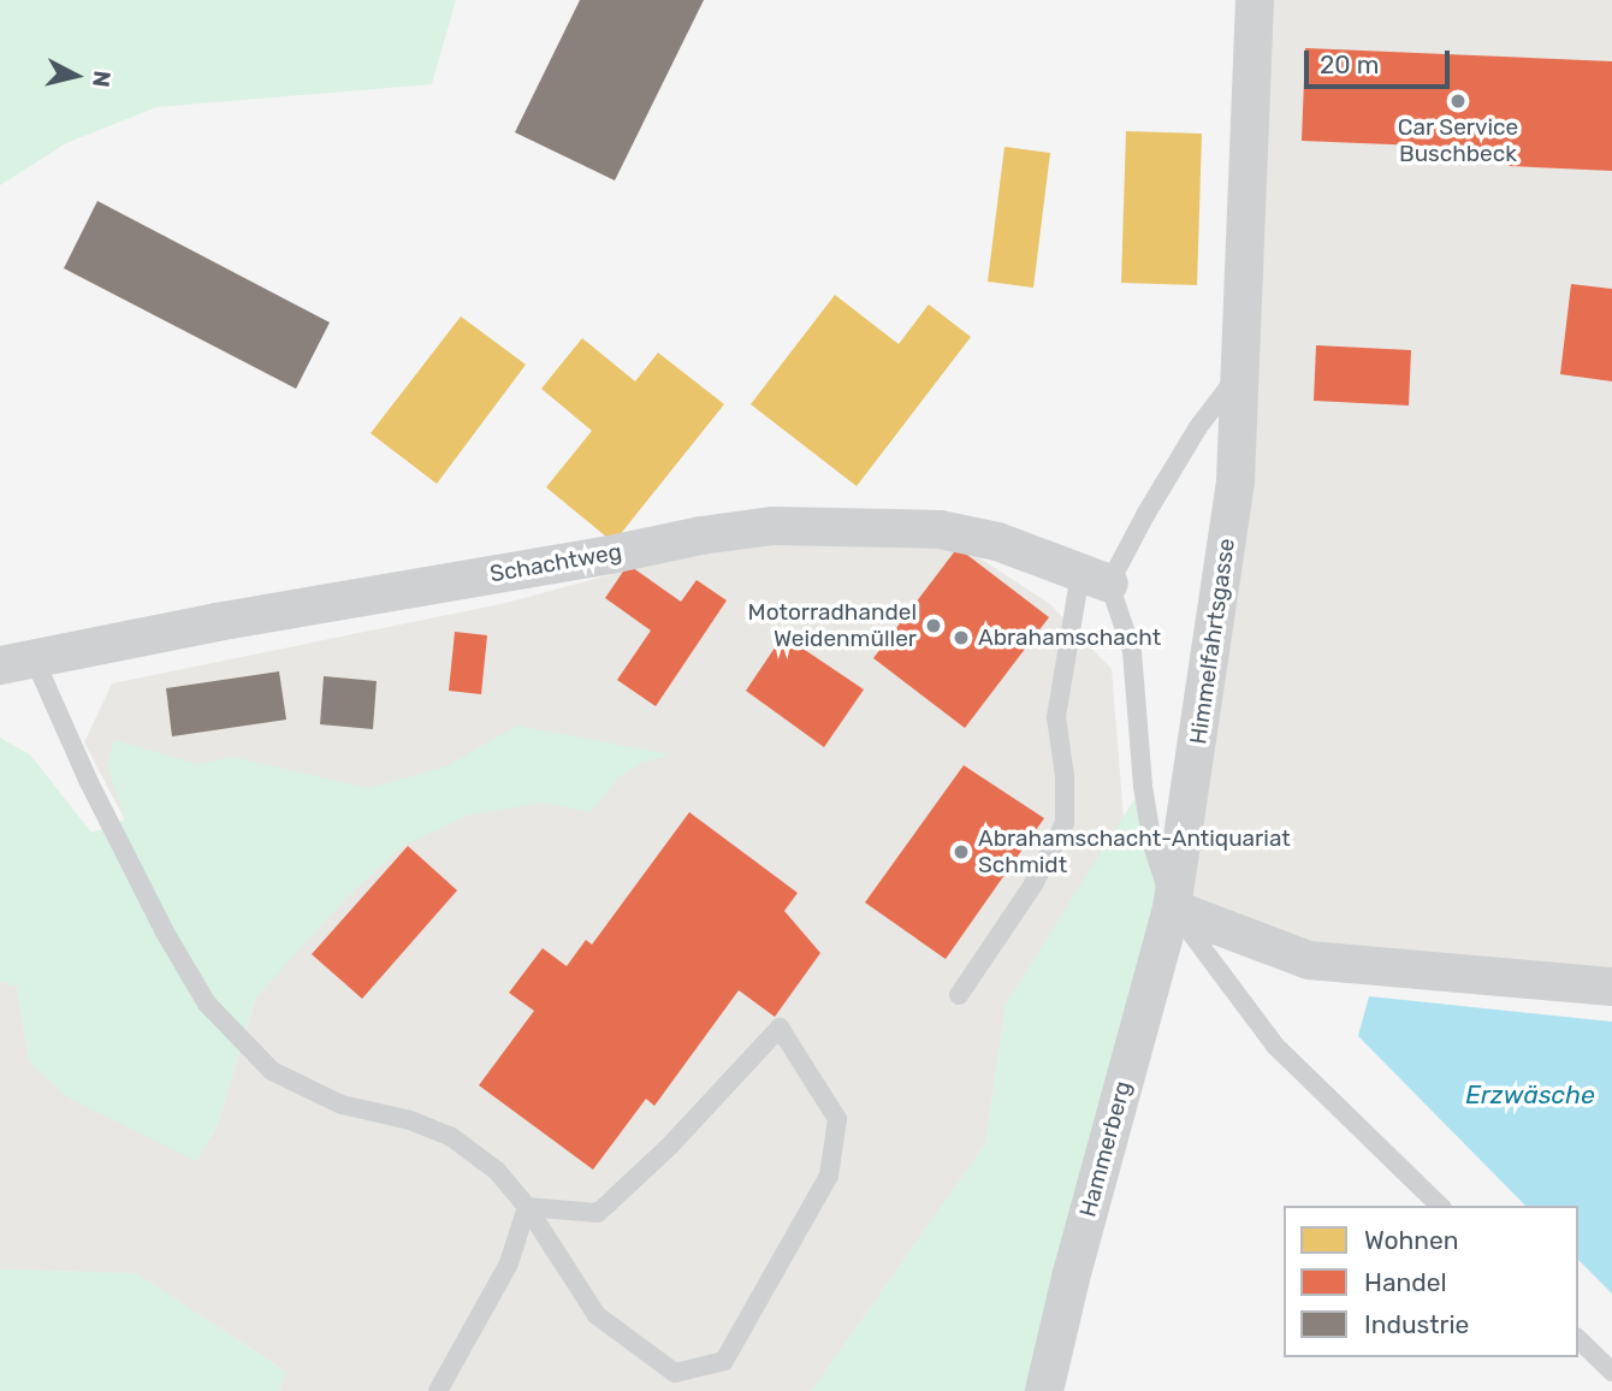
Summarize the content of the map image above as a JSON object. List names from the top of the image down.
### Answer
{
  "streets": {
    "street": ["Schachtweg", "Himmelfahrtsgasse", "Hammerberg"]
  },
  "crossings": [
    ["Himmelfahrtsgasse", "Hammerberg"]
  ],
  "water": ["Erzwäsche"],
  "places": [
    "Car Service Buschbeck",
    "Motorradhandel Weidenmüller",
    "Abrahamschacht",
    "Abrahamschacht-Antiquariat Schmidt"
  ],
  "legend": ["Wohnen", "Handel", "Industrie"],
  "scale_bar": "20 m",
  "north": "right"
}
